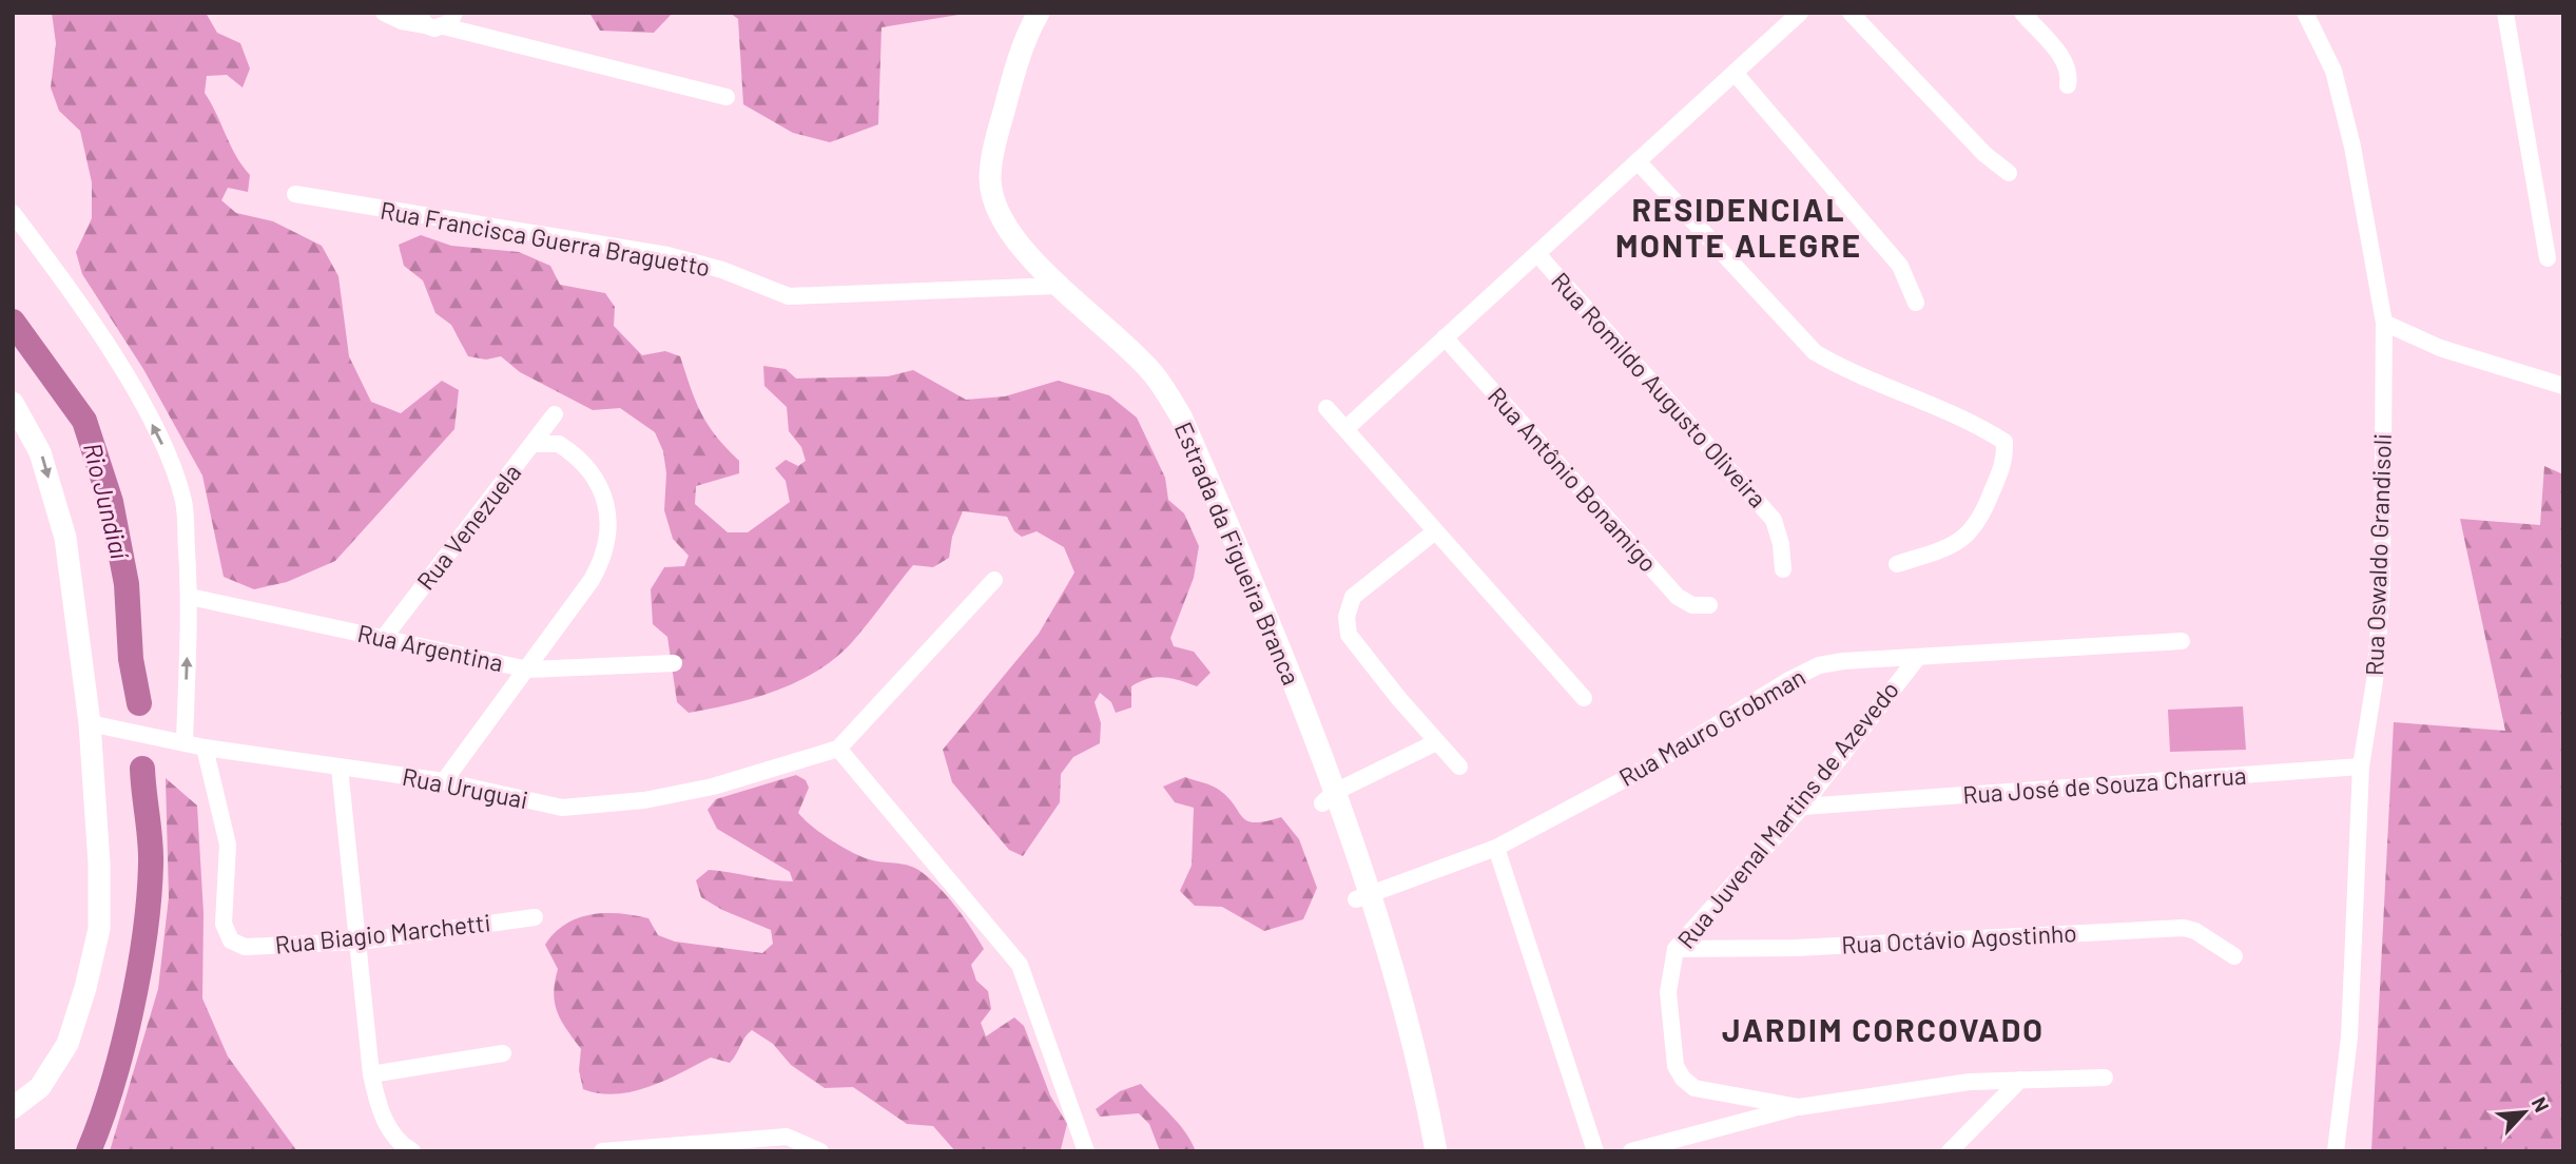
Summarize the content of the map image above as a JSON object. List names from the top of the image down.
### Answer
{
  "streets": {
    "main road": ["Estrada da Figueira Branca"],
    "street": [
      "Rua Francisca Guerra Braguetto",
      "Rua Romildo Augusto Oliveira",
      "Rua Antônio Bonamigo",
      "Rua Venezuela",
      "Rua Oswaldo Grandisoli",
      "Rua Argentina",
      "Rua Mauro Grobman",
      "Rua José de Souza Charrua",
      "Rua Uruguai",
      "Rua Juvenal Martins de Azevedo",
      "Rua Biagio Marchetti",
      "Rua Octávio Agostinho"
    ]
  },
  "crossings": [
    ["Rua Francisca Guerra Braguetto", "Estrada da Figueira Branca"],
    ["Rua Venezuela", "Rua Argentina"],
    ["Estrada da Figueira Branca", "Rua Mauro Grobman"],
    ["Rua Oswaldo Grandisoli", "Rua José de Souza Charrua"],
    ["Rua Mauro Grobman", "Rua Juvenal Martins de Azevedo"],
    ["Rua José de Souza Charrua", "Rua Juvenal Martins de Azevedo"],
    ["Rua Uruguai", "Rua Biagio Marchetti"],
    ["Rua Juvenal Martins de Azevedo", "Rua Octávio Agostinho"]
  ],
  "districts": ["RESIDENCIAL MONTE ALEGRE", "JARDIM CORCOVADO"],
  "water": ["Rio Jundiaí"],
  "north": "top right"
}
